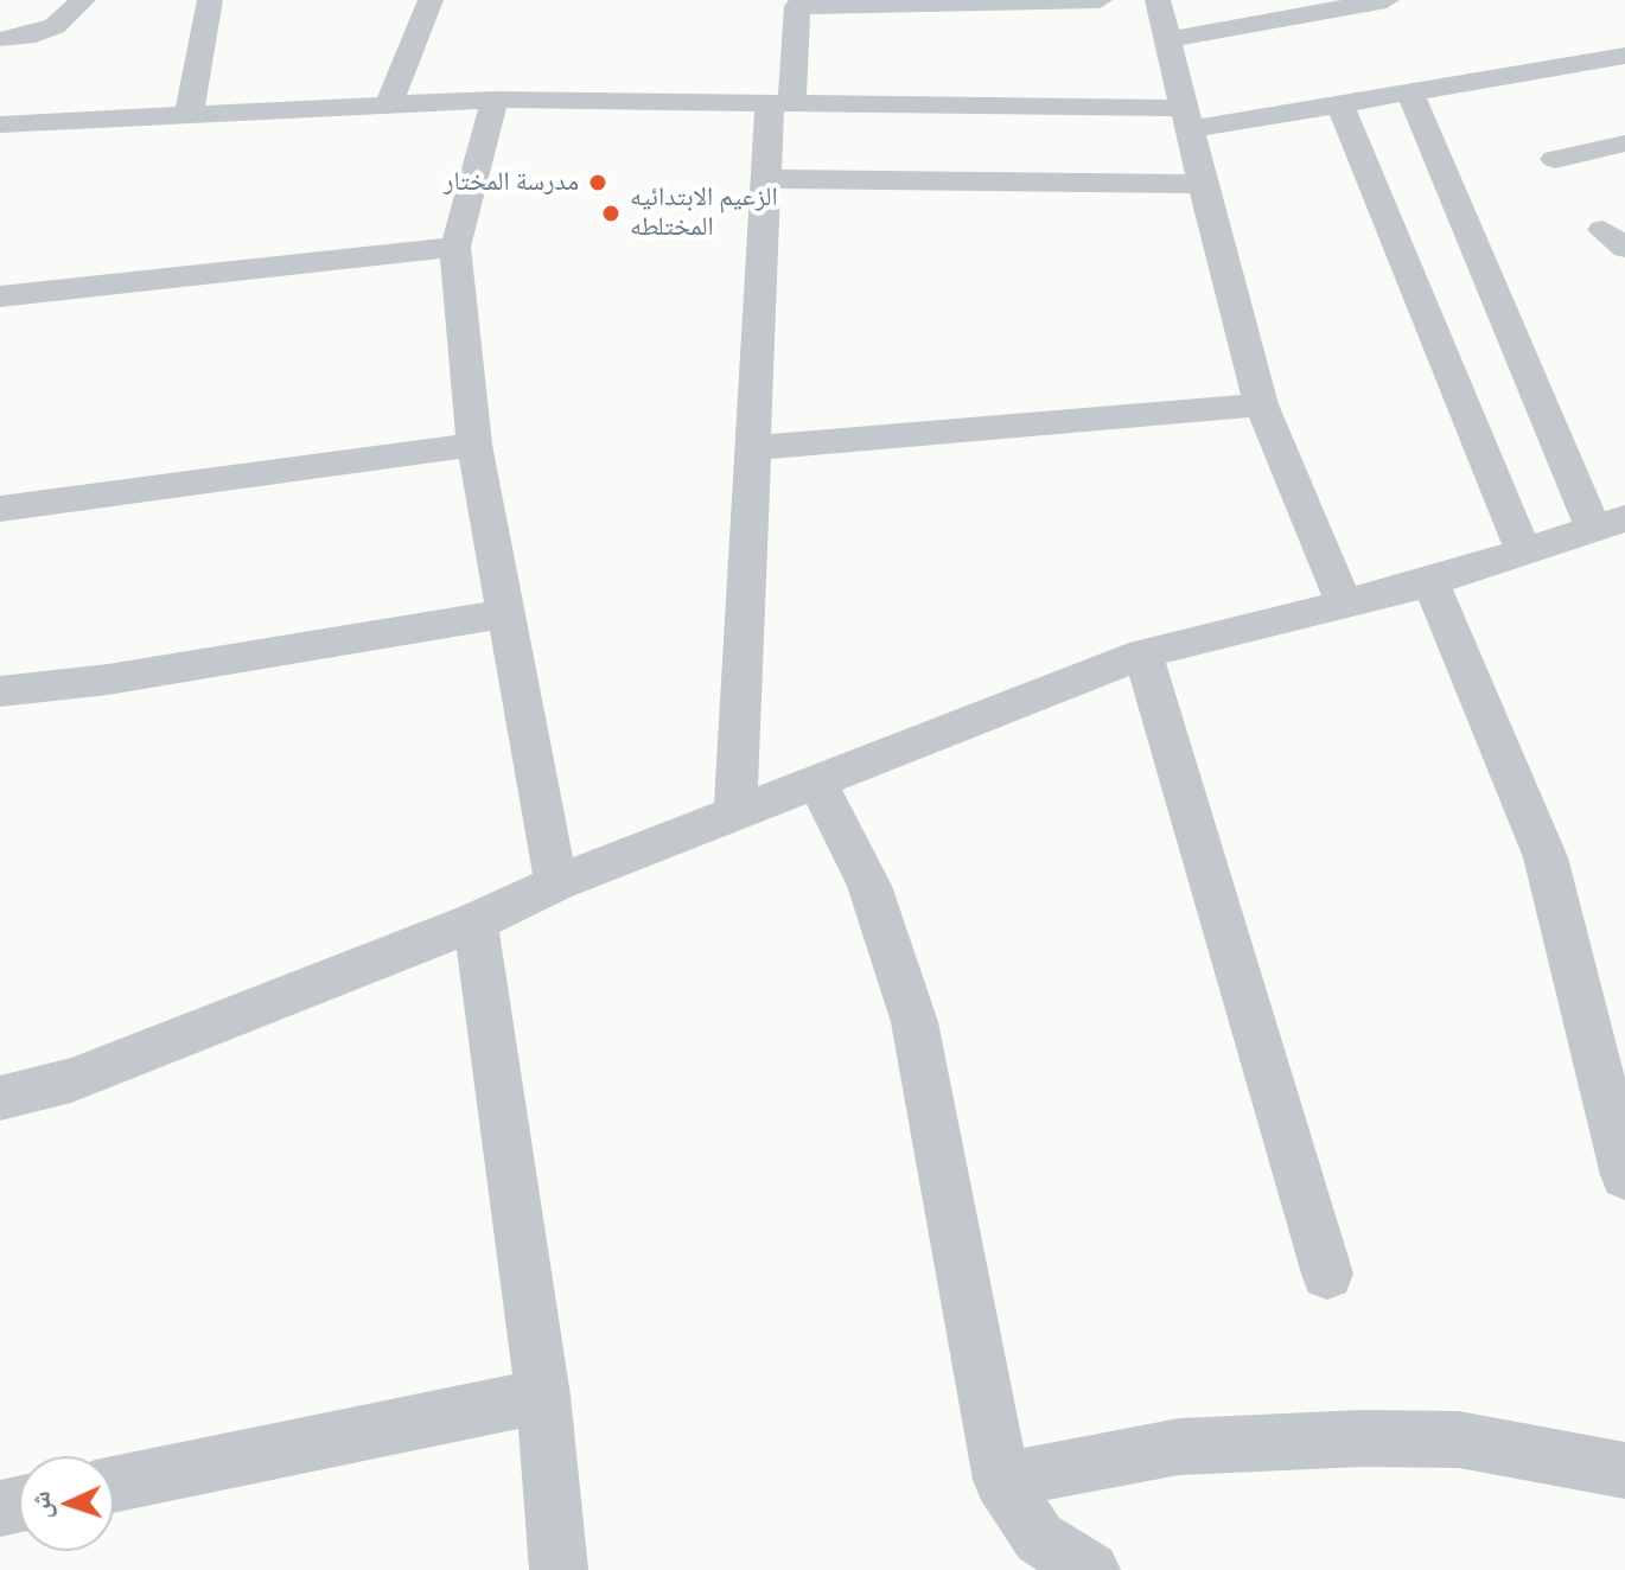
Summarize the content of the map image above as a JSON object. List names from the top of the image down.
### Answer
{
  "places": ["مدرسة المختار", "الزعيم الابتدائيه المختلطه"],
  "north": "left"
}
